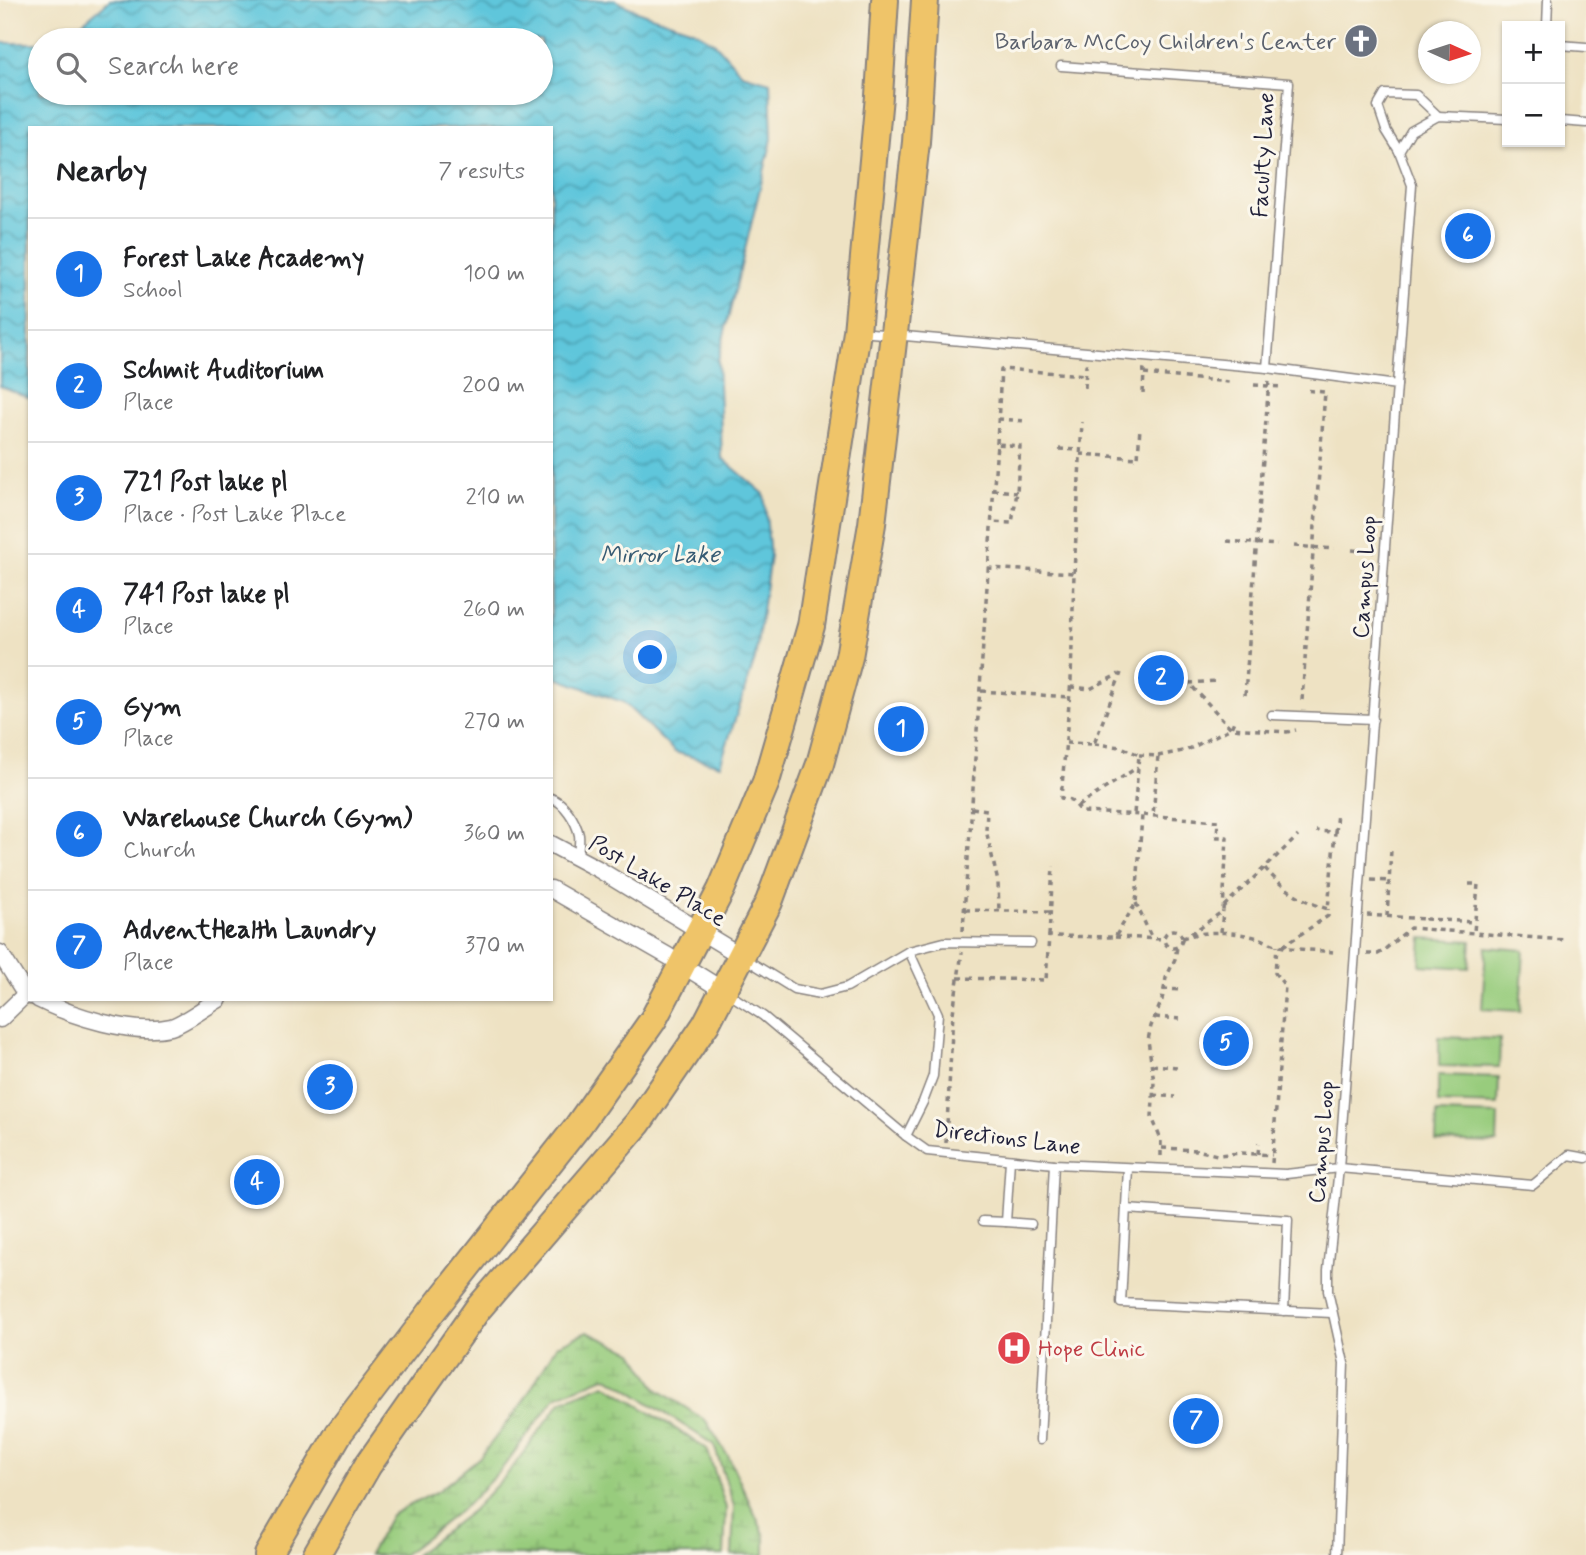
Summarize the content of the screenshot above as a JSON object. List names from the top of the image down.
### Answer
{
  "streets": {
    "street": ["Post Lake Place"],
    "lane": ["Faculty Lane", "Campus Loop", "Directions Lane"]
  },
  "crossings": [
    ["Campus Loop", "Directions Lane"]
  ],
  "water": ["Mirror Lake"],
  "places": {
    "church": ["Barbara McCoy Children's Center"],
    "hospital": ["Hope Clinic"]
  },
  "north": "right",
  "page": {
    "map_buttons": ["+", "−"],
    "search": "Search here",
    "heading": ["Nearby", "7 results"],
    "pins": [
      "6",
      "2",
      "1",
      "5",
      "3",
      "4",
      "7"
    ],
    "list": [
      {
        "mark": "1",
        "name": "Forest Lake Academy",
        "note": "School",
        "value": "100 m"
      },
      {
        "mark": "2",
        "name": "Schmit Auditorium",
        "note": "Place",
        "value": "200 m"
      },
      {
        "mark": "3",
        "name": "721 Post lake pl",
        "note": "Place · Post Lake Place",
        "value": "210 m"
      },
      {
        "mark": "4",
        "name": "741 Post lake pl",
        "note": "Place",
        "value": "260 m"
      },
      {
        "mark": "5",
        "name": "Gym",
        "note": "Place",
        "value": "270 m"
      },
      {
        "mark": "6",
        "name": "Warehouse Church (Gym)",
        "note": "Church",
        "value": "360 m"
      },
      {
        "mark": "7",
        "name": "AdventHealth Laundry",
        "note": "Place",
        "value": "370 m"
      }
    ]
  }
}
